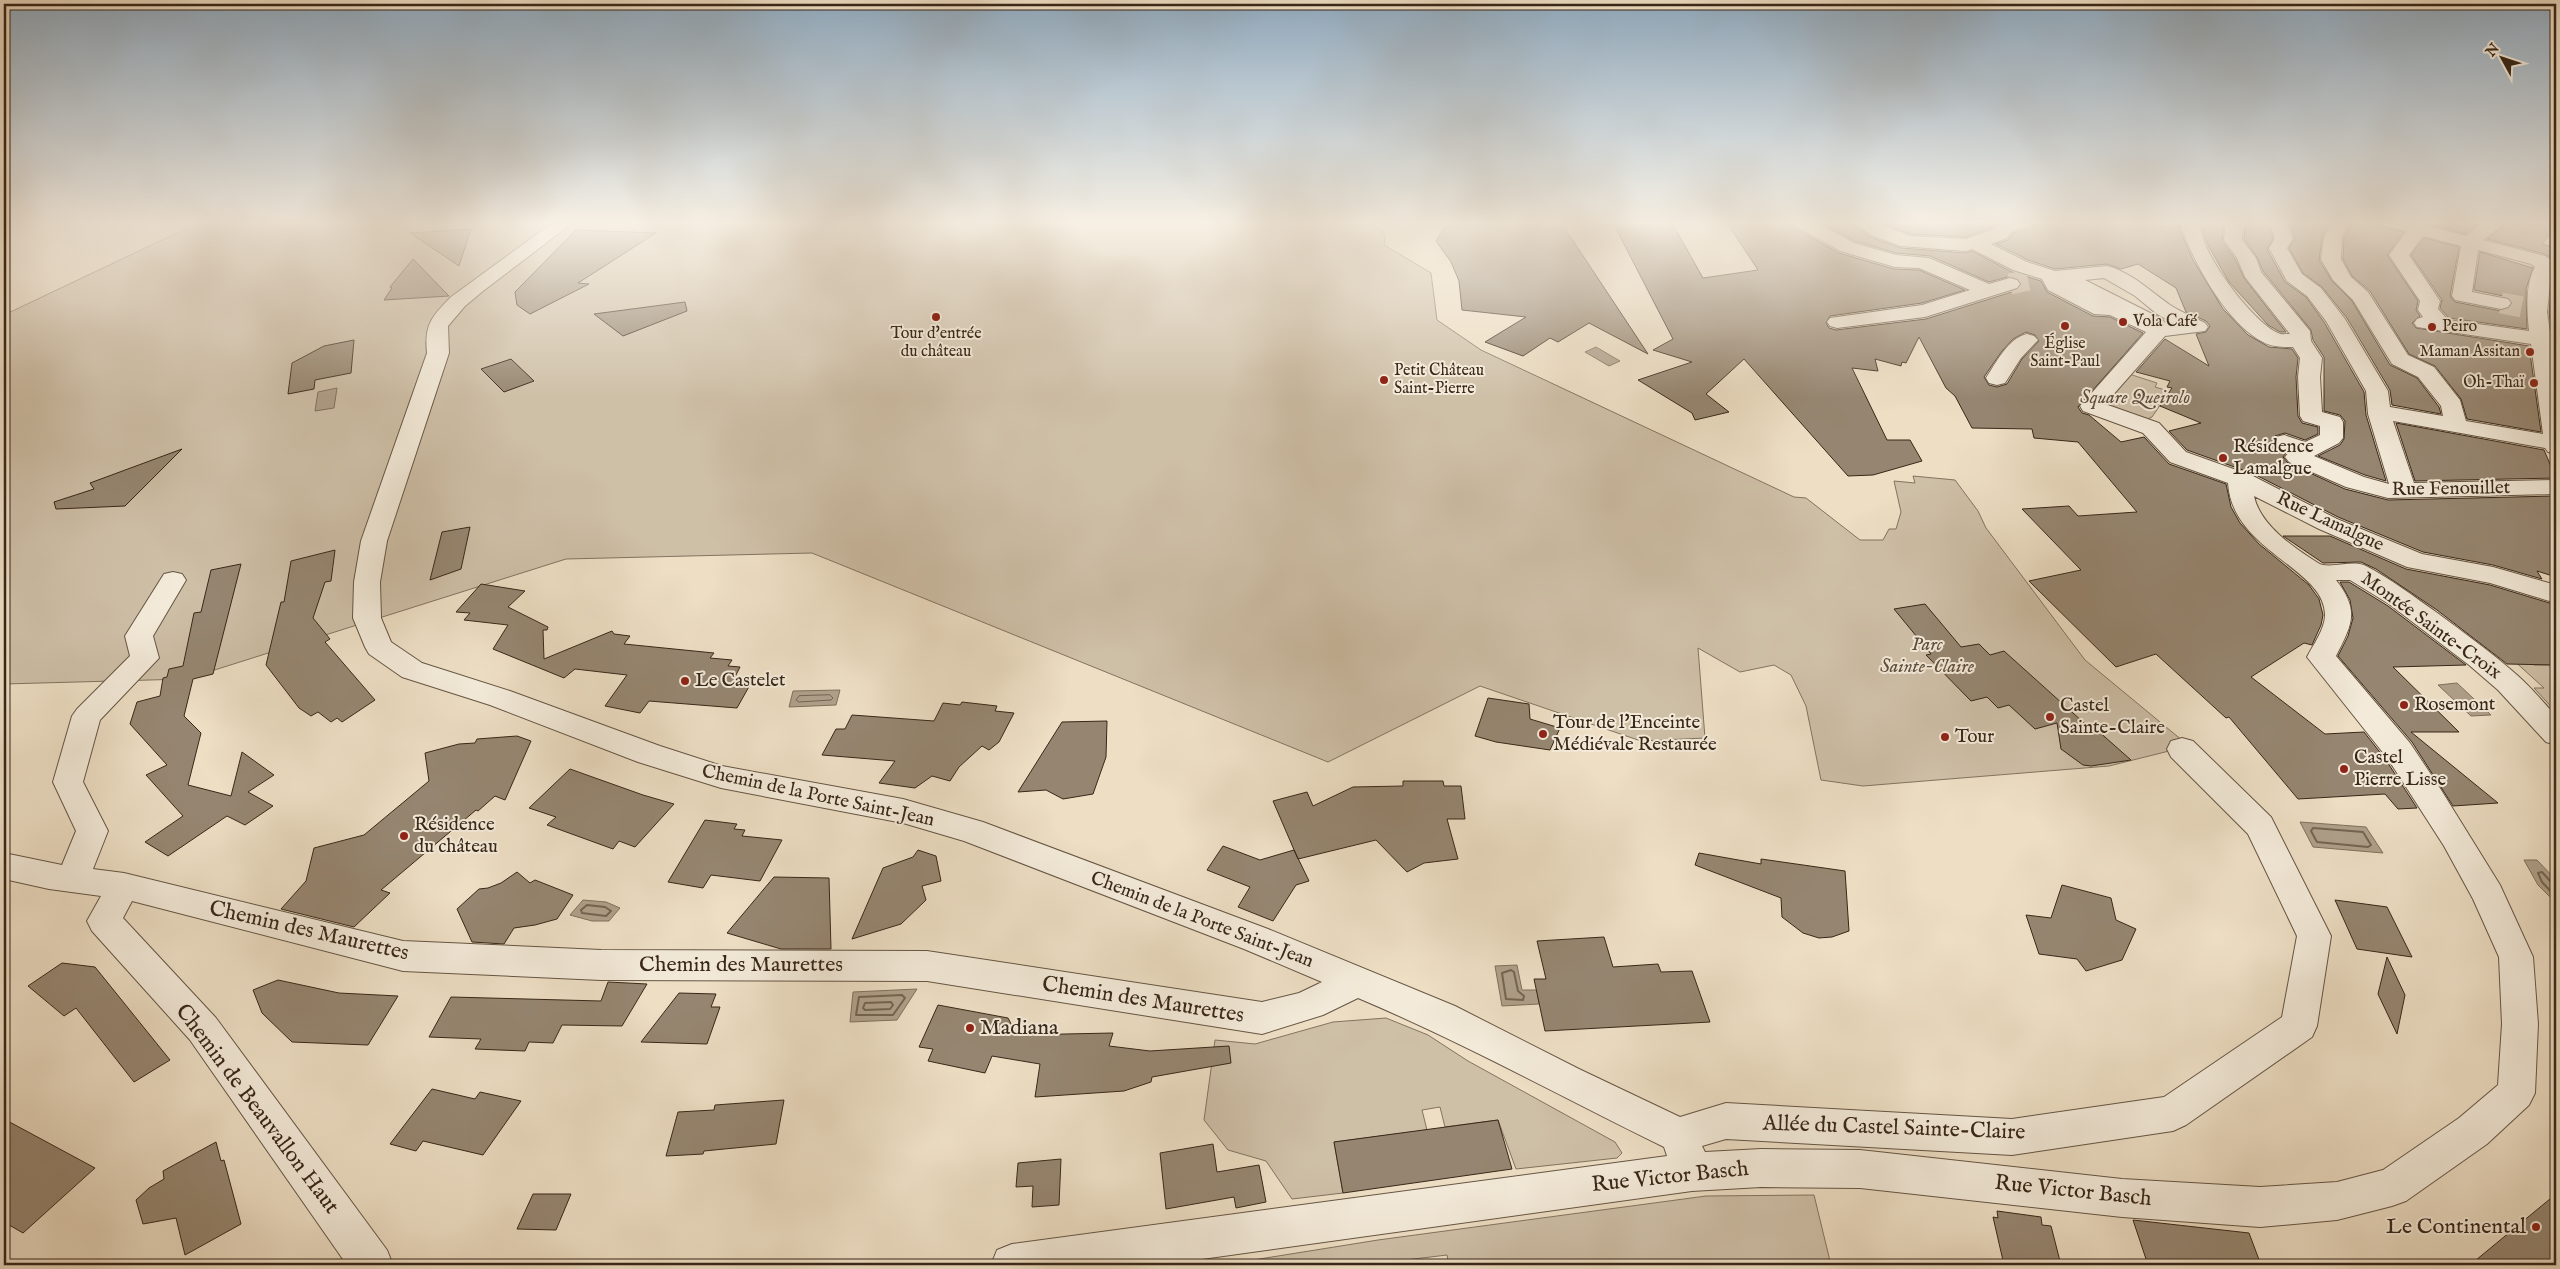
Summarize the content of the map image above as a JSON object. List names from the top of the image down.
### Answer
{
  "streets": {
    "street": [
      "Rue Fenouillet",
      "Rue Lamalgue",
      "Montée Sainte-Croix",
      "Chemin de la Porte Saint-Jean",
      "Chemin des Maurettes",
      "Chemin de Beauvallon Haut",
      "Allée du Castel Sainte-Claire",
      "Rue Victor Basch"
    ]
  },
  "crossings": [
    ["Montée Sainte-Croix", "Rue Victor Basch"],
    ["Chemin de la Porte Saint-Jean", "Chemin des Maurettes"],
    ["Chemin de la Porte Saint-Jean", "Allée du Castel Sainte-Claire"],
    ["Chemin des Maurettes", "Chemin de Beauvallon Haut"]
  ],
  "parks": ["Square Queirolo", "Parc Sainte-Claire"],
  "places": [
    "Tour d'entrée du château",
    "Vola Café",
    "Église Saint-Paul",
    "Peiro",
    "Maman Assitan",
    "Petit Château Saint-Pierre",
    "Oh-Thaï",
    "Résidence Lamalgue",
    "Le Castelet",
    "Rosemont",
    "Castel Sainte-Claire",
    "Tour de l'Enceinte Médiévale Restaurée",
    "Tour",
    "Castel Pierre Lisse",
    "Résidence du château",
    "Madiana",
    "Le Continental"
  ],
  "north": "top left"
}
